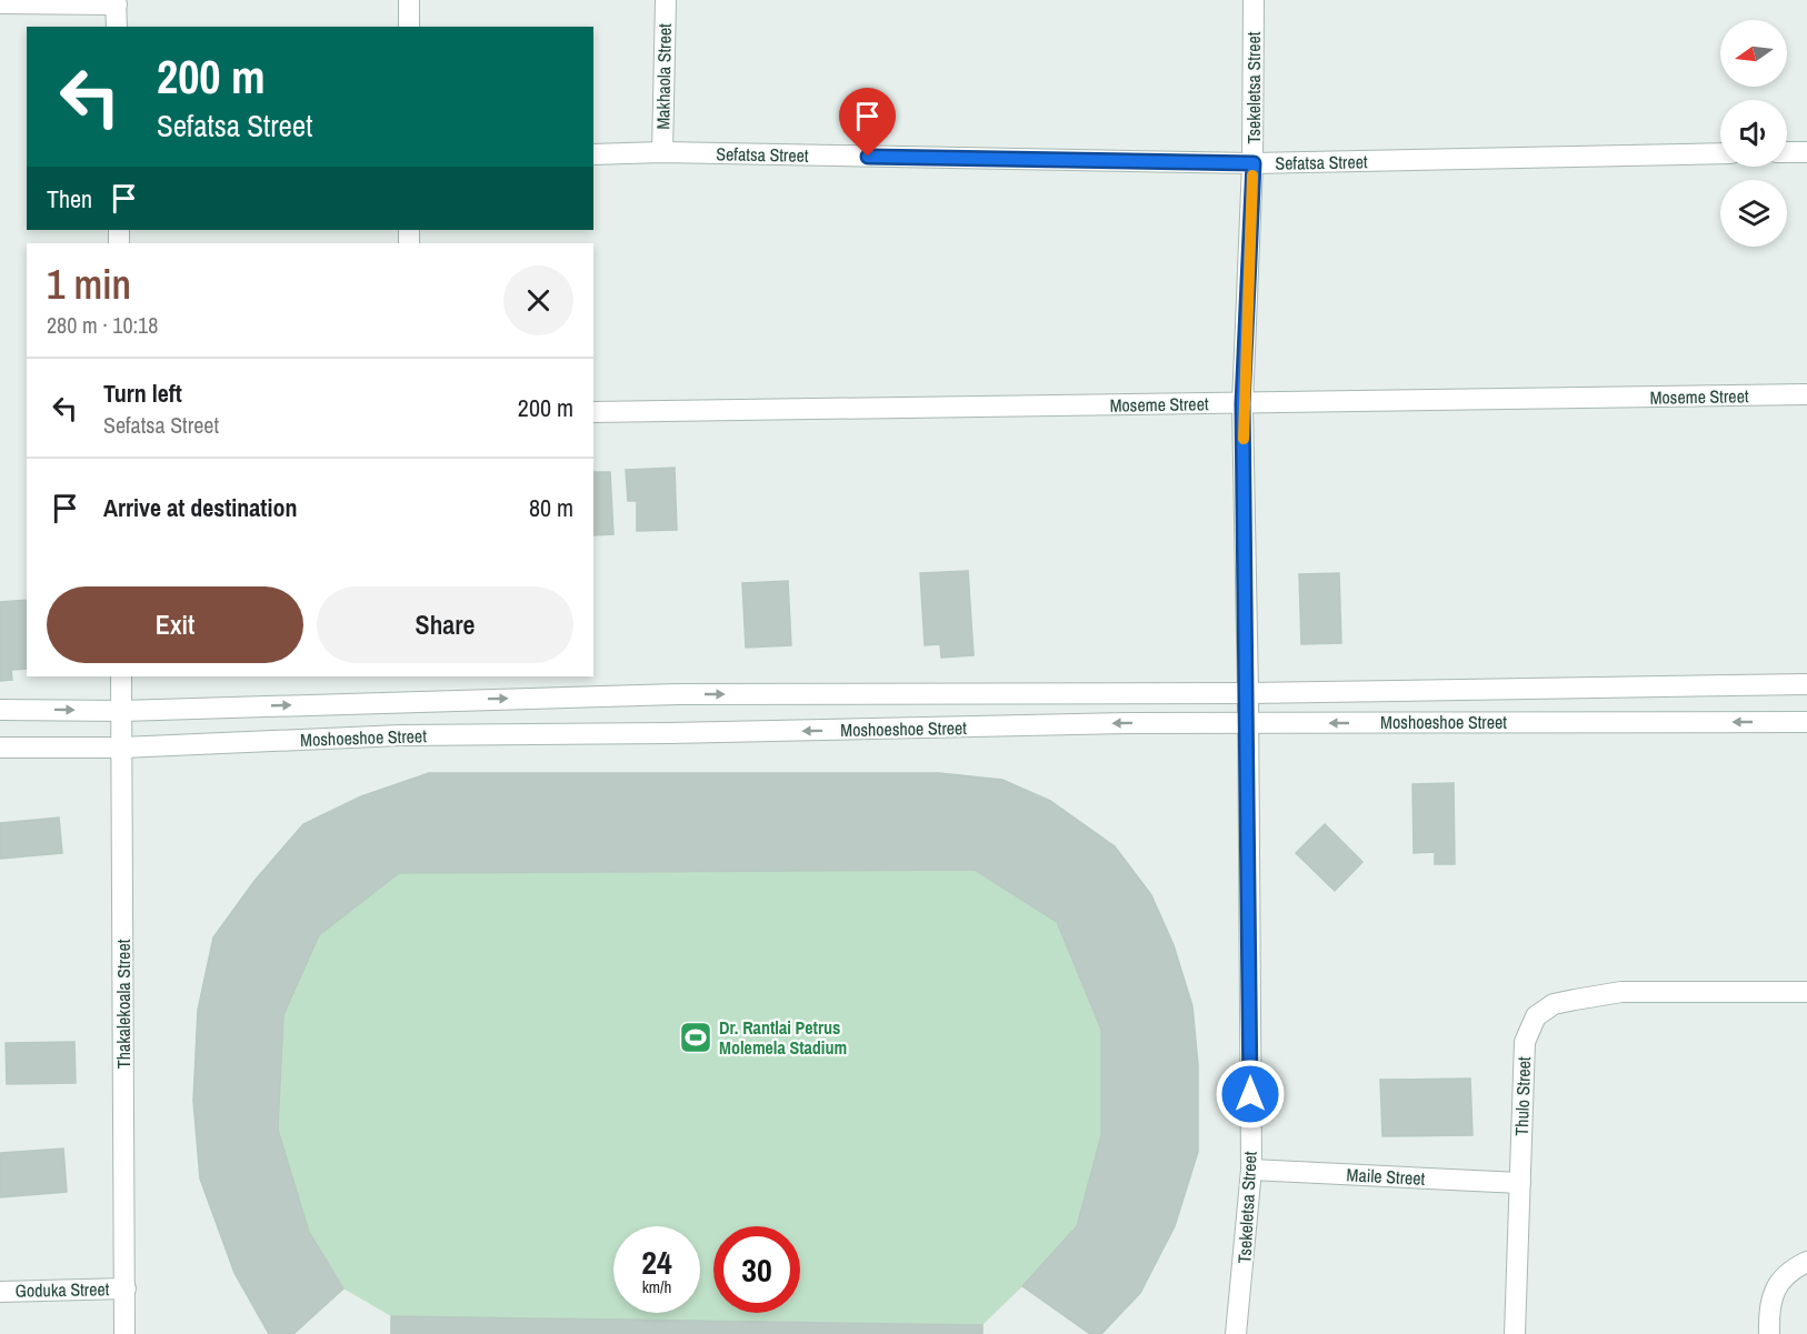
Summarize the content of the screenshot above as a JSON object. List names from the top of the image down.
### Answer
{
  "streets": {
    "street": [
      "Makhaola Street",
      "Tsekeletsa Street",
      "Sefatsa Street",
      "Moseme Street",
      "Moshoeshoe Street",
      "Thakalekoala Street",
      "Thulo Street",
      "Maile Street",
      "Goduka Street"
    ]
  },
  "crossings": [
    ["Makhaola Street", "Sefatsa Street"],
    ["Tsekeletsa Street", "Sefatsa Street"],
    ["Tsekeletsa Street", "Moseme Street"],
    ["Tsekeletsa Street", "Moshoeshoe Street"],
    ["Tsekeletsa Street", "Maile Street"],
    ["Moshoeshoe Street", "Thakalekoala Street"],
    ["Thakalekoala Street", "Goduka Street"],
    ["Thulo Street", "Maile Street"]
  ],
  "places": {
    "sports": ["Dr. Rantlai Petrus Molemela Stadium"]
  },
  "north": "left",
  "page": {
    "turn": ["200 m", "Sefatsa Street"],
    "then": "Then",
    "heading": ["1 min", "280 m · 10:18"],
    "list": [
      {
        "name": "Turn left",
        "note": "Sefatsa Street",
        "value": "200 m"
      },
      {
        "name": "Arrive at destination",
        "value": "80 m"
      }
    ],
    "buttons": ["Exit", "Share"],
    "speed": "24 km/h",
    "limit": "30"
  }
}
